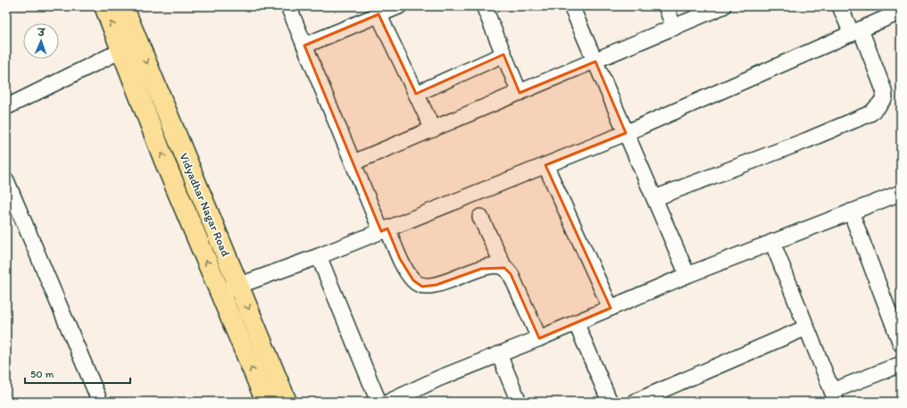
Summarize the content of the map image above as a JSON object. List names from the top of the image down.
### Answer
{
  "streets": {
    "main road": ["Vidyadhar Nagar Road"]
  },
  "scale_bar": "50 m",
  "north": "top"
}
